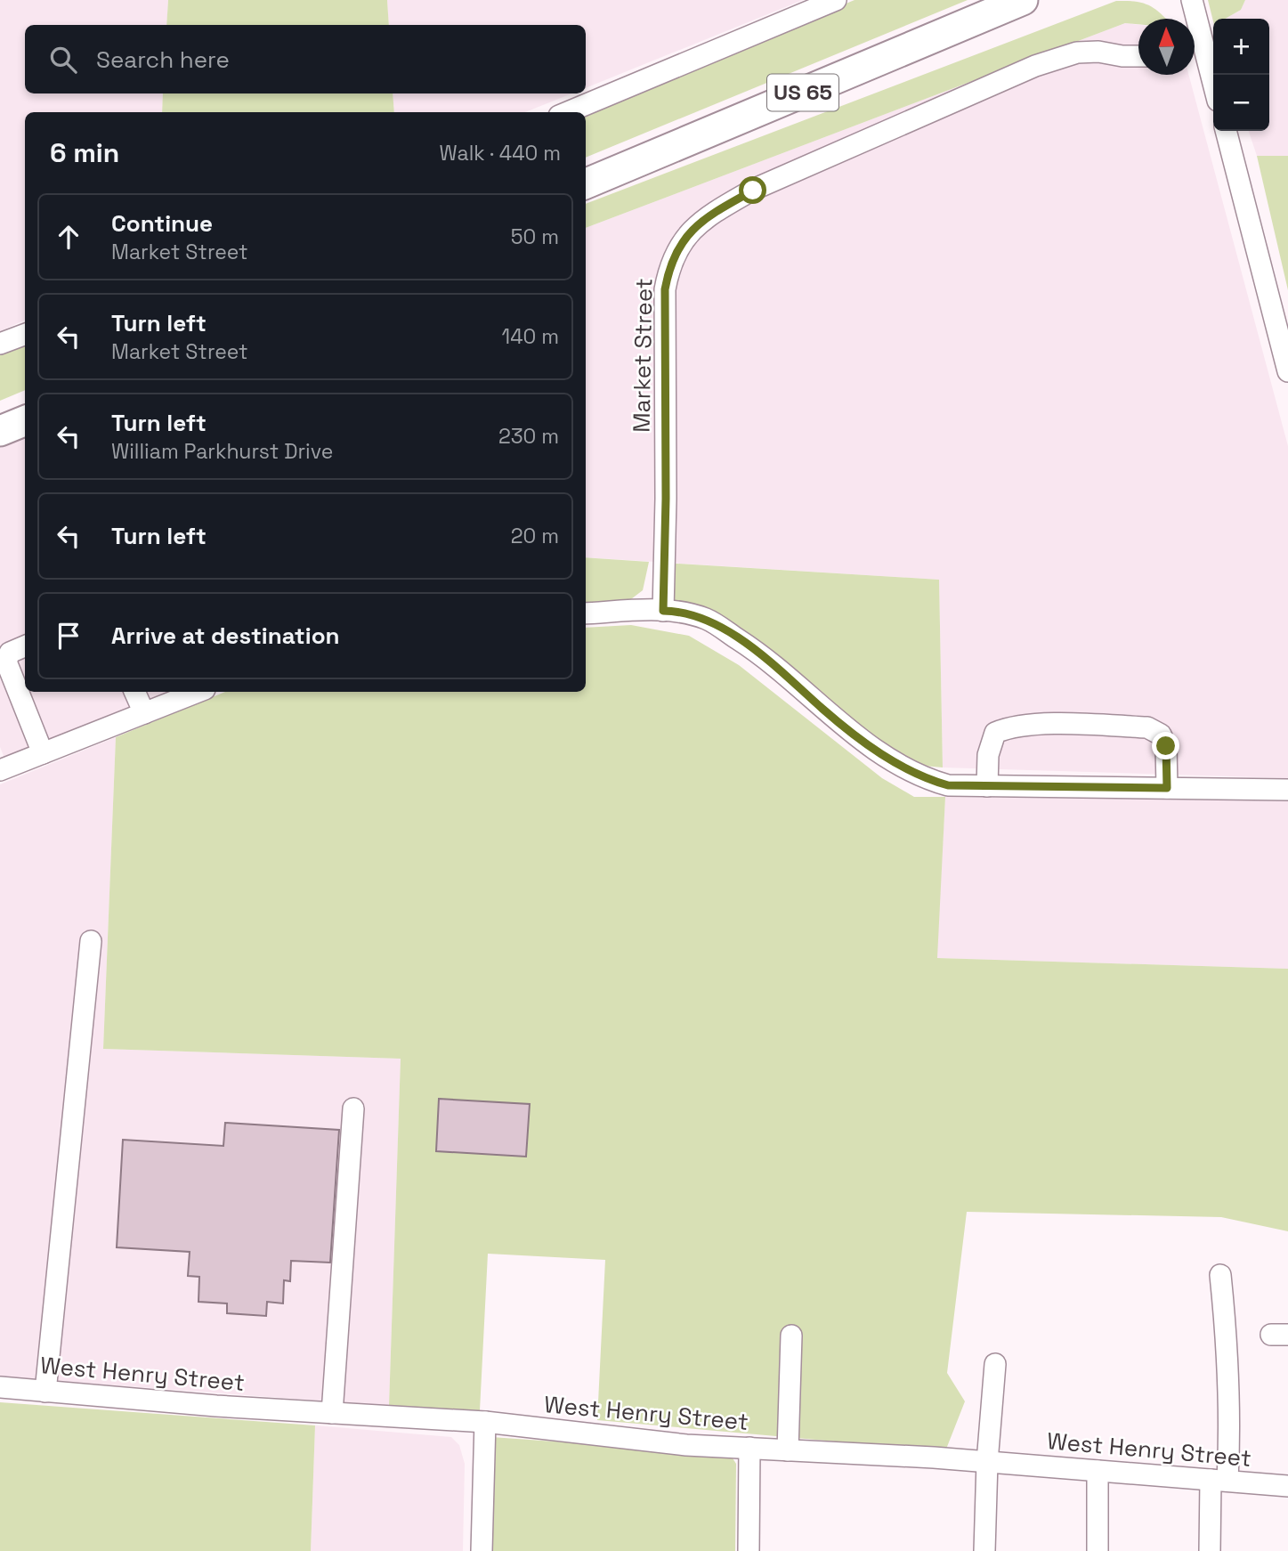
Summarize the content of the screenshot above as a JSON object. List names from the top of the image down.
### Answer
{
  "streets": {
    "highway": ["US 65"],
    "street": ["Market Street", "West Henry Street"]
  },
  "north": "top",
  "page": {
    "map_buttons": ["+", "−"],
    "search": "Search here",
    "heading": ["6 min", "Walk · 440 m"],
    "list": [
      ["Continue", "Market Street", "50 m"],
      ["Turn left", "Market Street", "140 m"],
      ["Turn left", "William Parkhurst Drive", "230 m"],
      ["Turn left", "20 m"],
      "Arrive at destination"
    ]
  }
}
